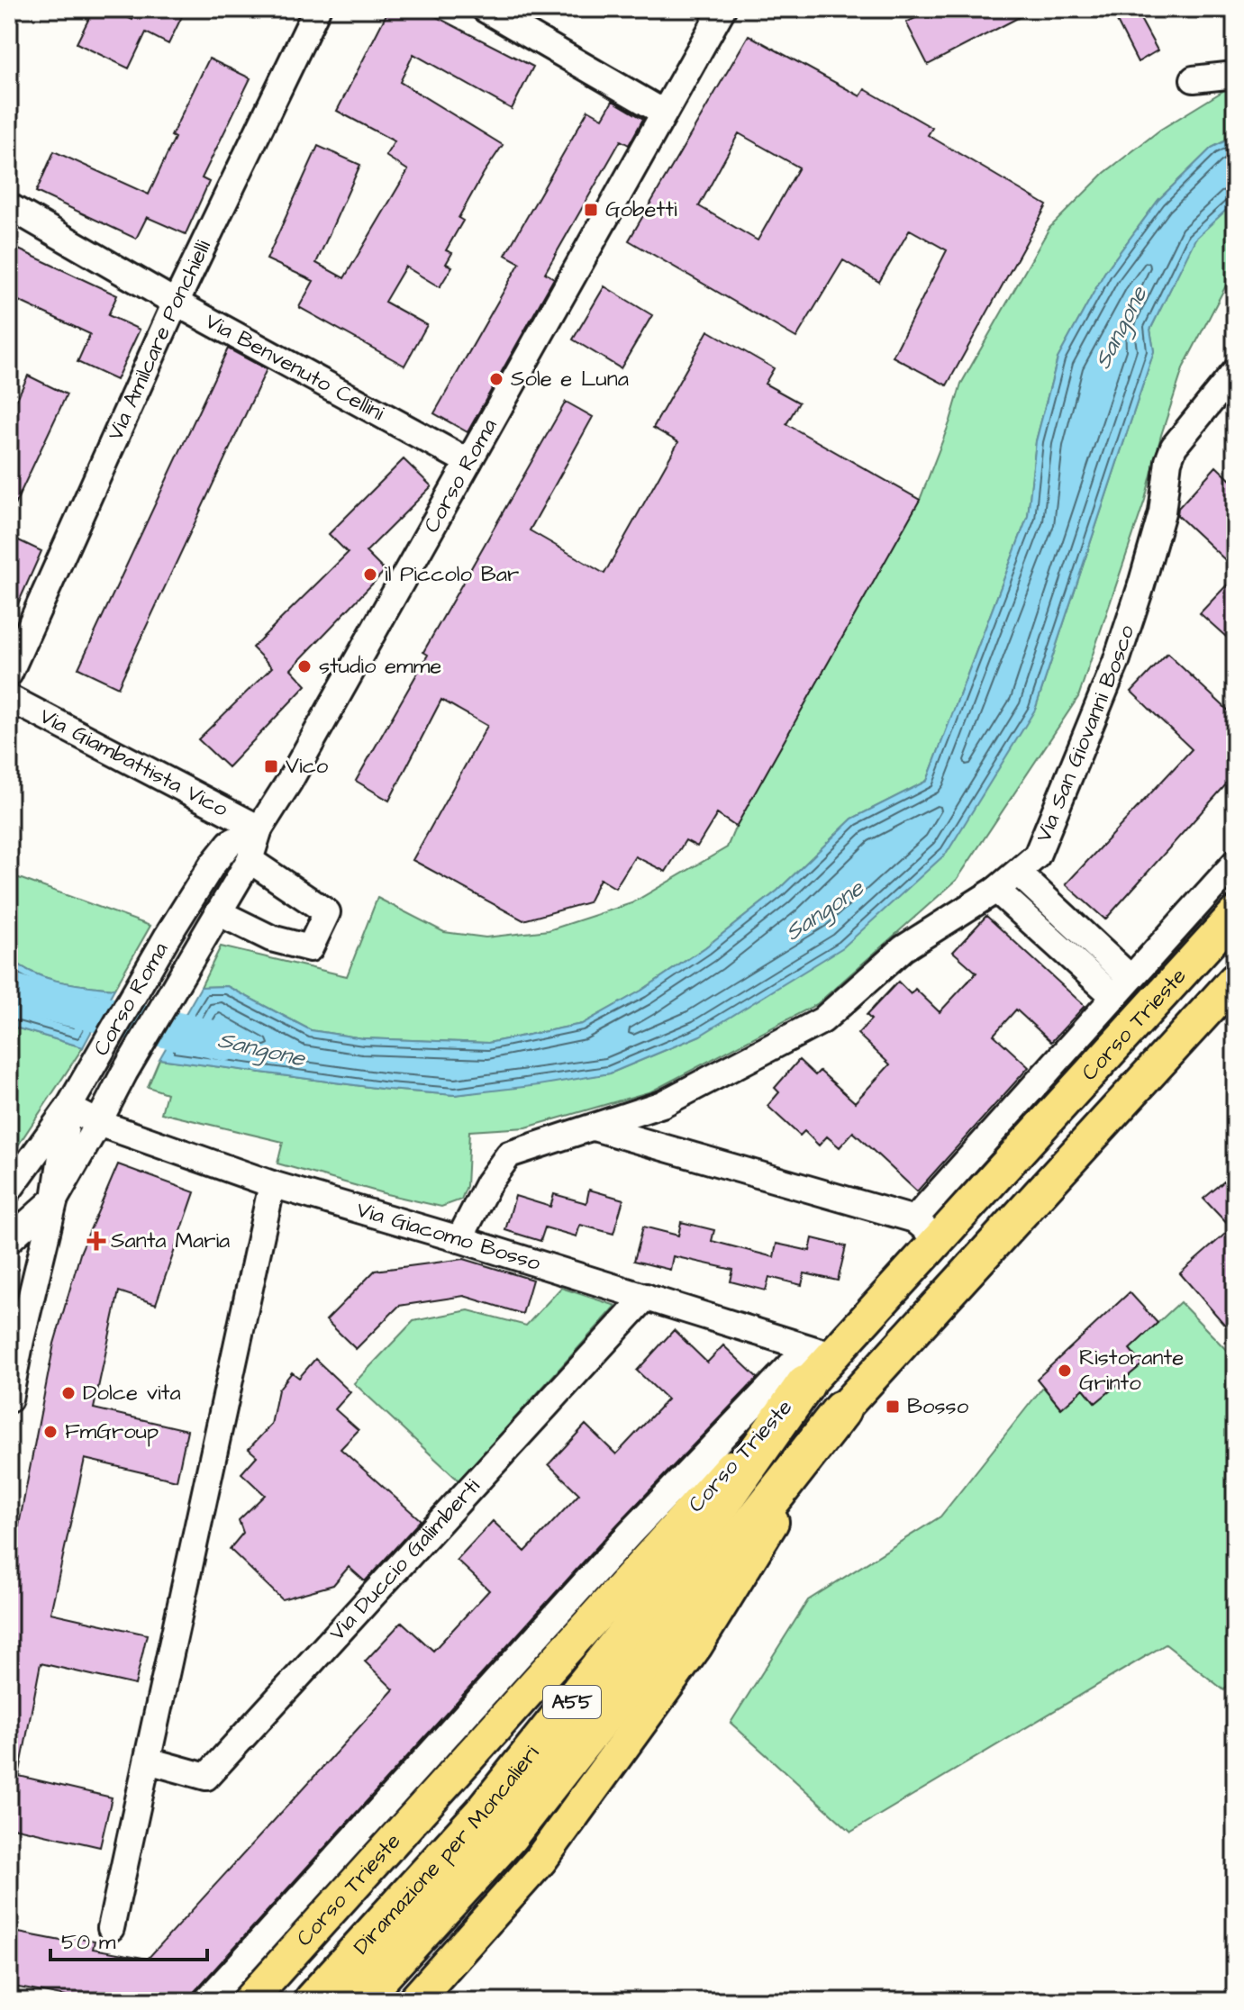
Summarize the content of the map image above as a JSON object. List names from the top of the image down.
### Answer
{
  "streets": {
    "highway": ["A55", "Diramazione per Moncalieri"],
    "main road": ["Corso Trieste"],
    "street": [
      "Via Amilcare Ponchielli",
      "Via Benvenuto Cellini",
      "Corso Roma",
      "Via San Giovanni Bosco",
      "Via Giambattista Vico",
      "Via Giacomo Bosso",
      "Via Duccio Galimberti"
    ]
  },
  "crossings": [
    ["Via Amilcare Ponchielli", "Via Benvenuto Cellini"],
    ["Via Benvenuto Cellini", "Corso Roma"],
    ["Corso Roma", "Via Giambattista Vico"],
    ["Corso Roma", "Via Giacomo Bosso"],
    ["Via San Giovanni Bosco", "Via Giacomo Bosso"],
    ["Corso Trieste", "Via Giacomo Bosso"],
    ["Corso Trieste", "Diramazione per Moncalieri"],
    ["Via Giacomo Bosso", "Via Duccio Galimberti"],
    ["Via Giacomo Bosso", "Diramazione per Moncalieri"]
  ],
  "water": ["Sangone"],
  "places": {
    "transit": ["Gobetti", "Vico", "Bosso"],
    "other": [
      "Sole e Luna",
      "il Piccolo Bar",
      "studio emme",
      "Ristorante Grinto",
      "Dolce vita",
      "FmGroup"
    ],
    "health": ["Santa Maria"]
  },
  "scale_bar": "50 m"
}
